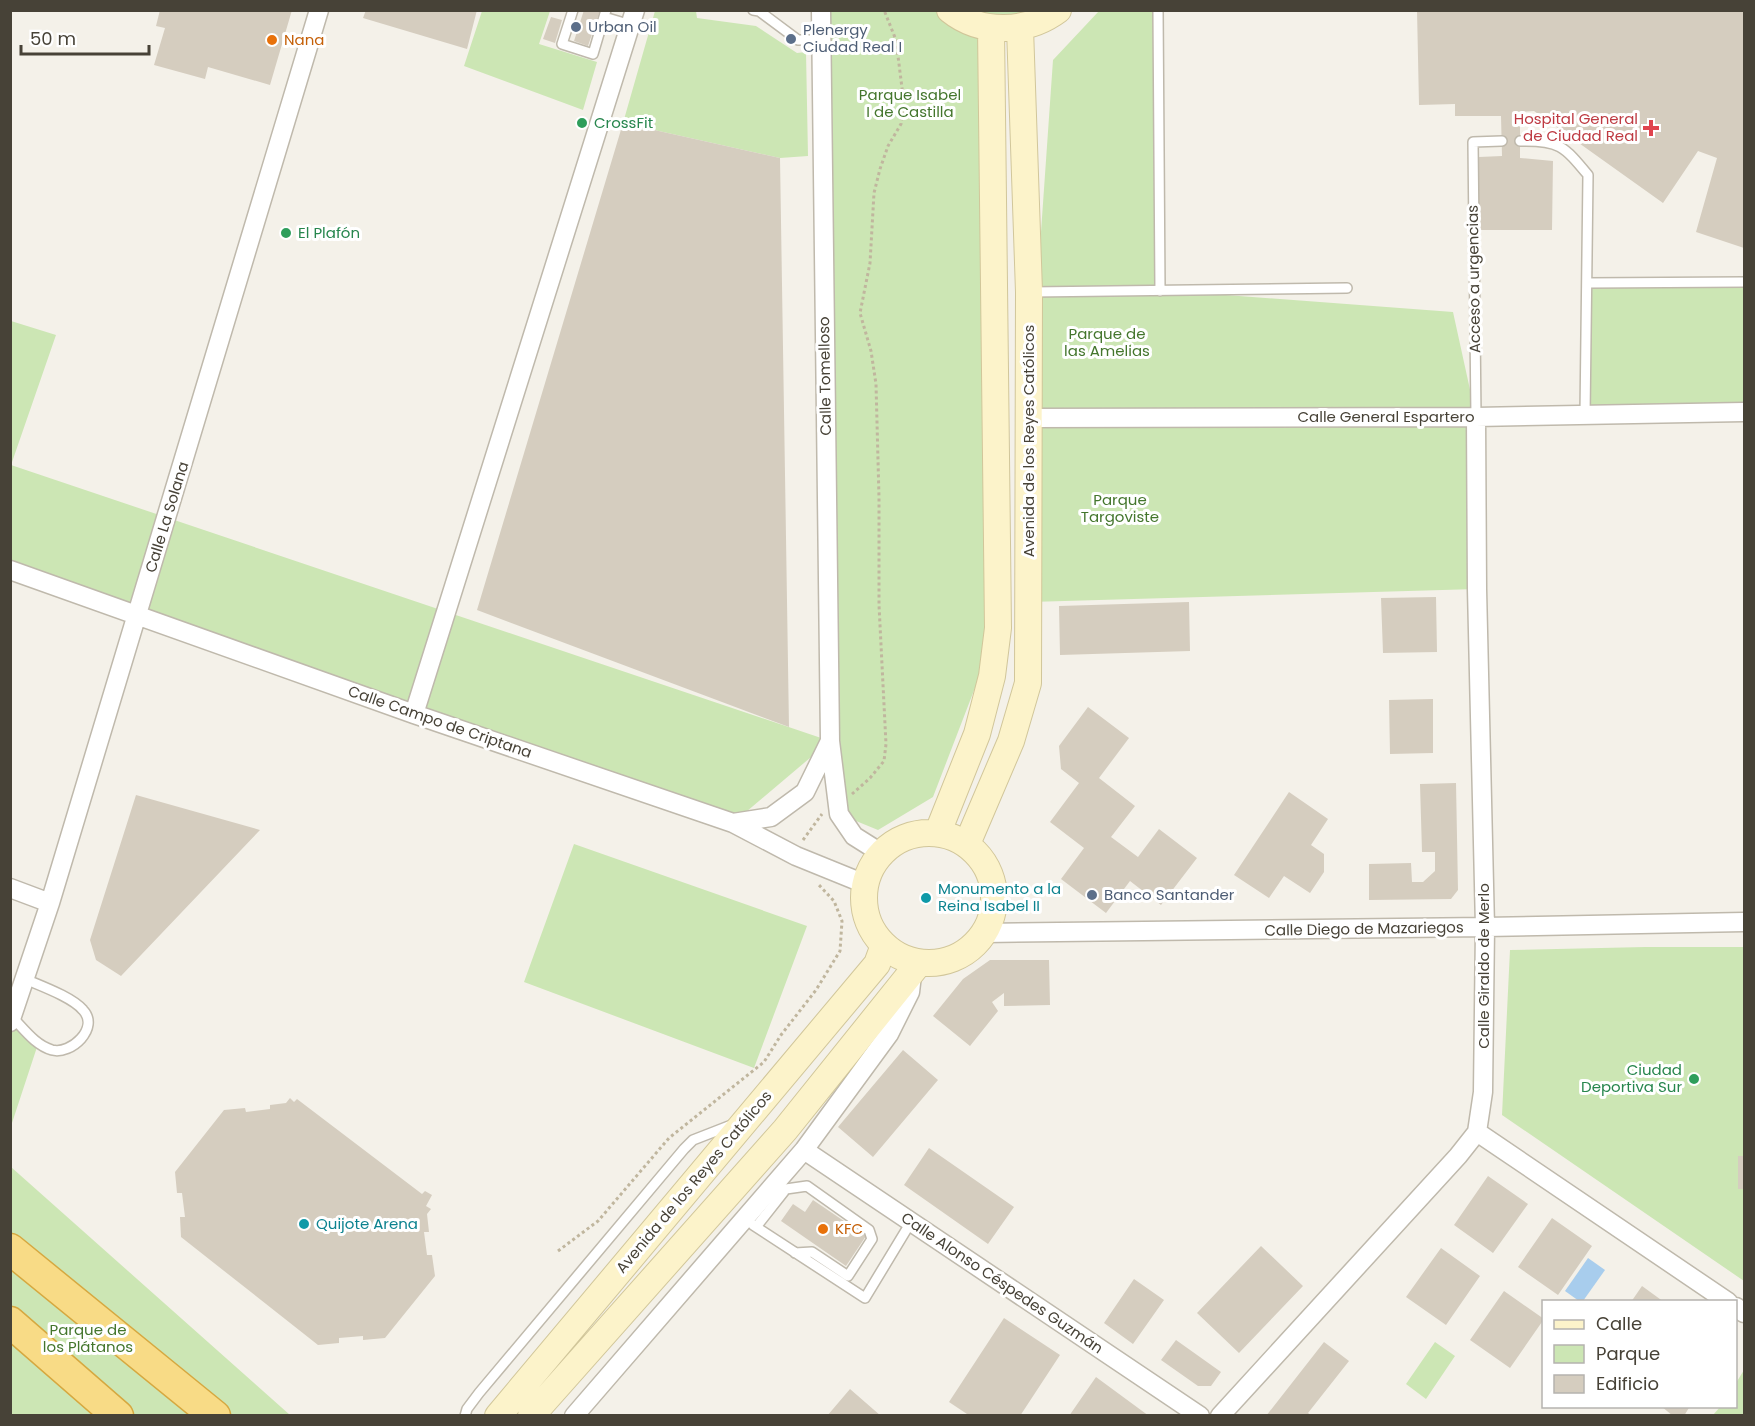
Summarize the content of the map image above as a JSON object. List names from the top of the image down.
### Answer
{
  "streets": {
    "main road": ["Avenida de los Reyes Católicos"],
    "street": [
      "Calle Tomelloso",
      "Calle General Espartero",
      "Calle La Solana",
      "Calle Campo de Criptana",
      "Calle Diego de Mazariegos",
      "Calle Giraldo de Merlo",
      "Calle Alonso Céspedes Guzmán"
    ],
    "lane": ["Acceso a urgencias"]
  },
  "crossings": [
    ["Acceso a urgencias", "Calle General Espartero"],
    ["Acceso a urgencias", "Calle Giraldo de Merlo"],
    ["Calle Tomelloso", "Avenida de los Reyes Católicos"],
    ["Calle Tomelloso", "Calle Campo de Criptana"],
    ["Calle Tomelloso", "Calle Diego de Mazariegos"],
    ["Calle General Espartero", "Avenida de los Reyes Católicos"],
    ["Calle General Espartero", "Calle Giraldo de Merlo"],
    ["Avenida de los Reyes Católicos", "Calle Campo de Criptana"],
    ["Avenida de los Reyes Católicos", "Calle Diego de Mazariegos"],
    ["Calle La Solana", "Calle Campo de Criptana"],
    ["Calle Campo de Criptana", "Calle Diego de Mazariegos"],
    ["Calle Diego de Mazariegos", "Calle Giraldo de Merlo"]
  ],
  "parks": [
    "Parque Isabel I de Castilla",
    "Parque de las Amelias",
    "Parque Targoviste",
    "Parque de los Plátanos"
  ],
  "places": {
    "other": [
      "Urban Oil",
      "Plenergy Ciudad Real I",
      "Nana",
      "CrossFit",
      "El Plafón",
      "Banco Santander",
      "Monumento a la Reina Isabel II",
      "Ciudad Deportiva Sur",
      "Quijote Arena",
      "KFC"
    ],
    "health": ["Hospital General de Ciudad Real"]
  },
  "legend": ["Calle", "Parque", "Edificio"],
  "scale_bar": "50 m"
}
